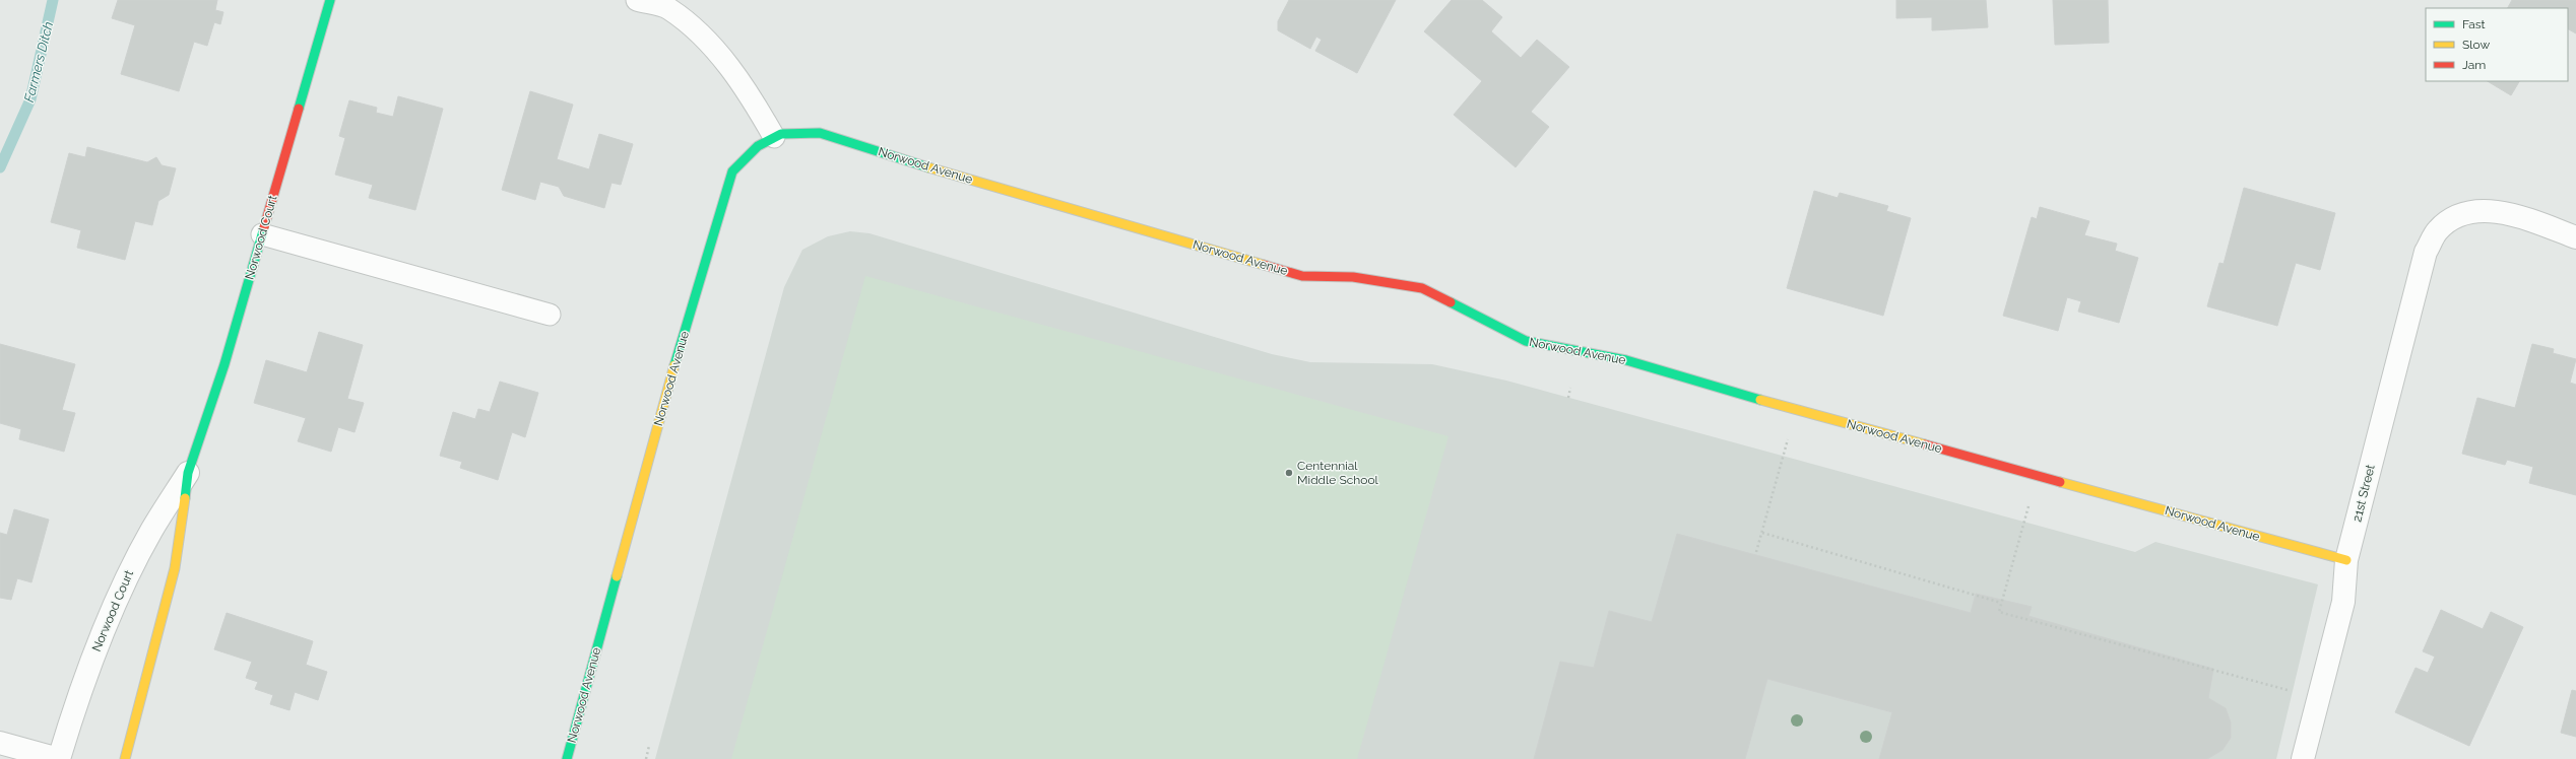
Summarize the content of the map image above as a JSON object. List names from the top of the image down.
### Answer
{
  "streets": {
    "street": ["Norwood Avenue", "Norwood Court", "21st Street"]
  },
  "crossings": [
    ["Norwood Avenue", "21st Street"]
  ],
  "water": ["Farmers Ditch"],
  "places": ["Centennial Middle School"],
  "legend": ["Fast", "Slow", "Jam"]
}
